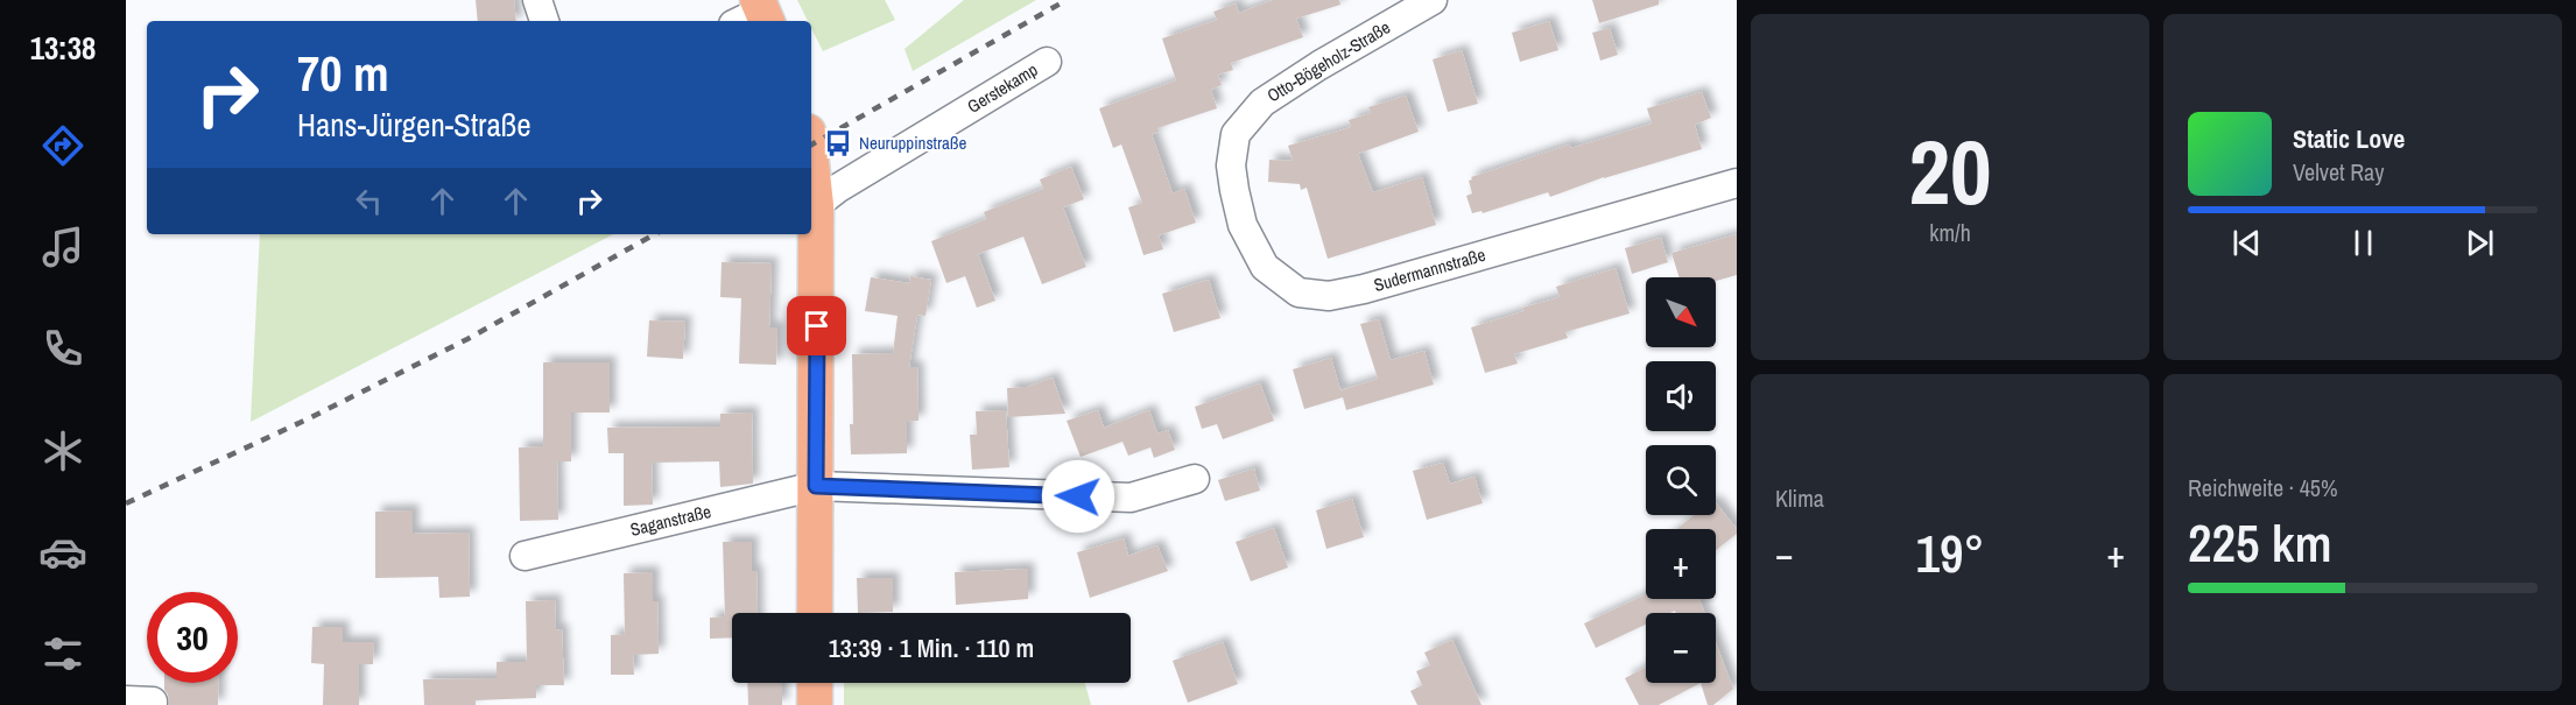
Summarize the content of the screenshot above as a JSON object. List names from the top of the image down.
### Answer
{
  "streets": {
    "street": [
      "Otto-Bögeholz-Straße",
      "Gerstekamp",
      "Sudermannstraße",
      "Saganstraße"
    ]
  },
  "crossings": [
    ["Otto-Bögeholz-Straße", "Sudermannstraße"]
  ],
  "places": {
    "bus stop": ["Neuruppinstraße"]
  },
  "north": "bottom right",
  "page": {
    "tabs": "13:38",
    "tile": [
      ["20", "km/h"],
      "Klima",
      ["Reichweite · 45%", "225 km"]
    ],
    "turn": ["70 m", "Hans-Jürgen-Straße"],
    "song": ["Static Love", "Velvet Ray"],
    "map_buttons": ["+", "−"],
    "heat": ["−", "19°", "+"],
    "limit": "30",
    "trip": "13:39 · 1 Min. · 110 m"
  }
}
